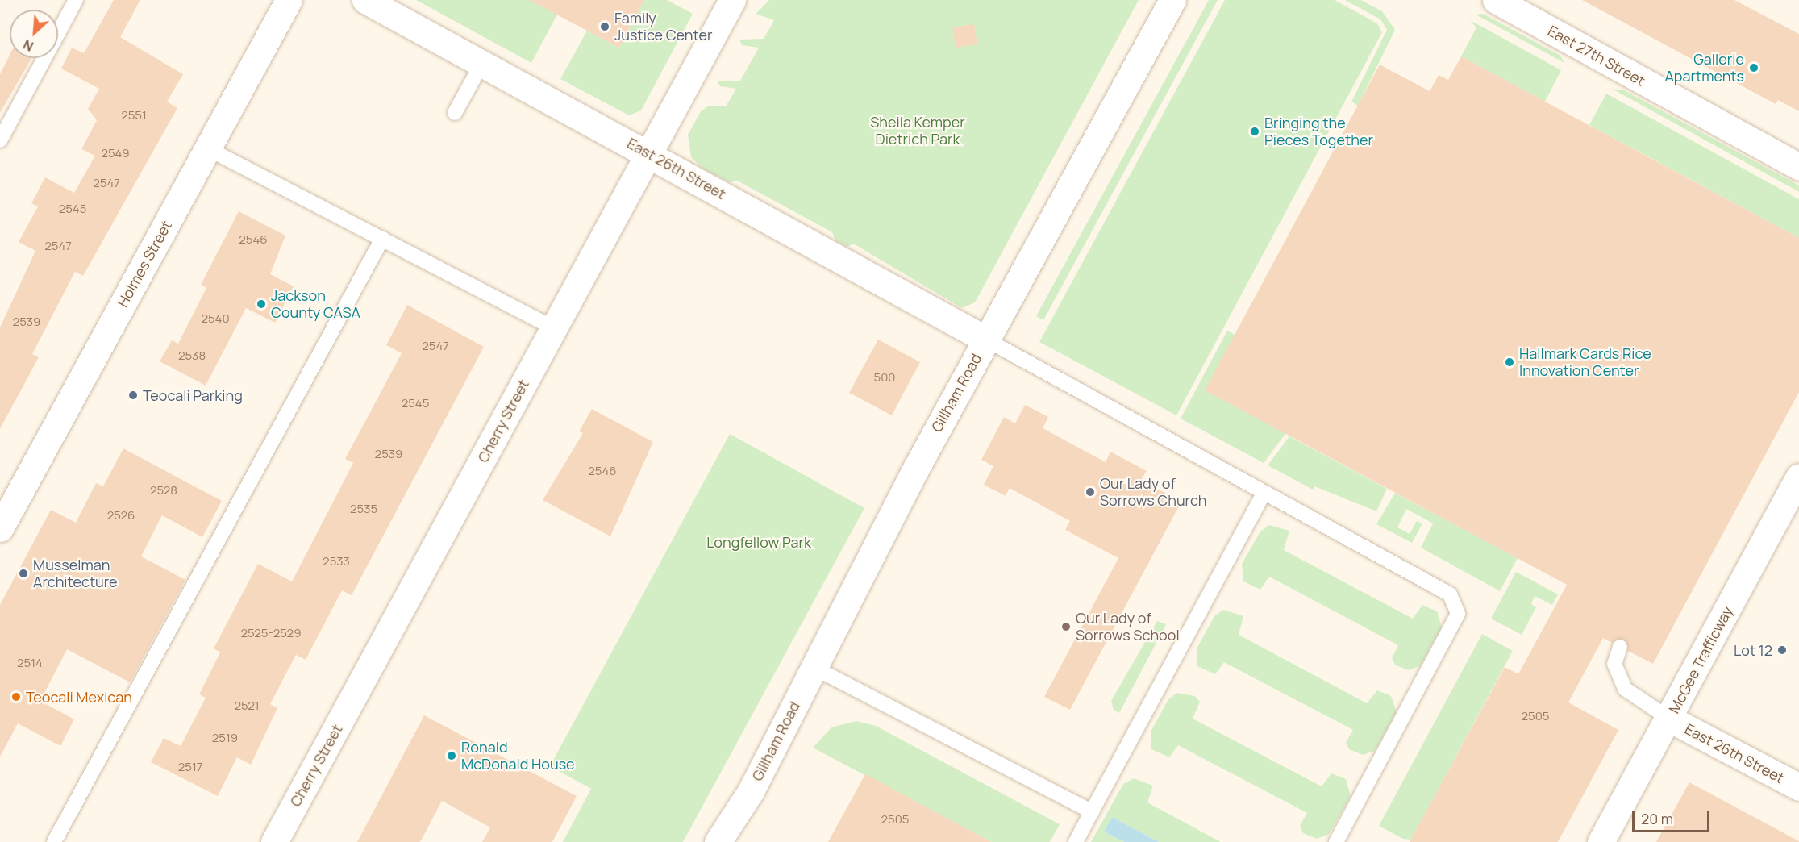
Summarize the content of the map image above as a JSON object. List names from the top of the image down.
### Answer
{
  "streets": {
    "street": [
      "East 27th Street",
      "East 26th Street",
      "Holmes Street",
      "Gillham Road",
      "Cherry Street",
      "McGee Trafficway"
    ]
  },
  "crossings": [
    ["East 26th Street", "Gillham Road"],
    ["East 26th Street", "Cherry Street"],
    ["East 26th Street", "McGee Trafficway"]
  ],
  "parks": ["Sheila Kemper Dietrich Park", "Longfellow Park"],
  "places": [
    "Family Justice Center",
    "Gallerie Apartments",
    "Bringing the Pieces Together",
    "Jackson County CASA",
    "Hallmark Cards Rice Innovation Center",
    "Teocali Parking",
    "Our Lady of Sorrows Church",
    "Musselman Architecture",
    "Our Lady of Sorrows School",
    "Lot 12",
    "Teocali Mexican",
    "Ronald McDonald House"
  ],
  "house_numbers": [
    "2551",
    "2549",
    "2547",
    "2545",
    "2546",
    "2547",
    "2540",
    "2539",
    "2547",
    "2538",
    "500",
    "2545",
    "2539",
    "2546",
    "2528",
    "2535",
    "2526",
    "2533",
    "2525-2529",
    "2514",
    "2521",
    "2505",
    "2519",
    "2517",
    "2505"
  ],
  "scale_bar": "20 m",
  "north": "bottom left"
}
